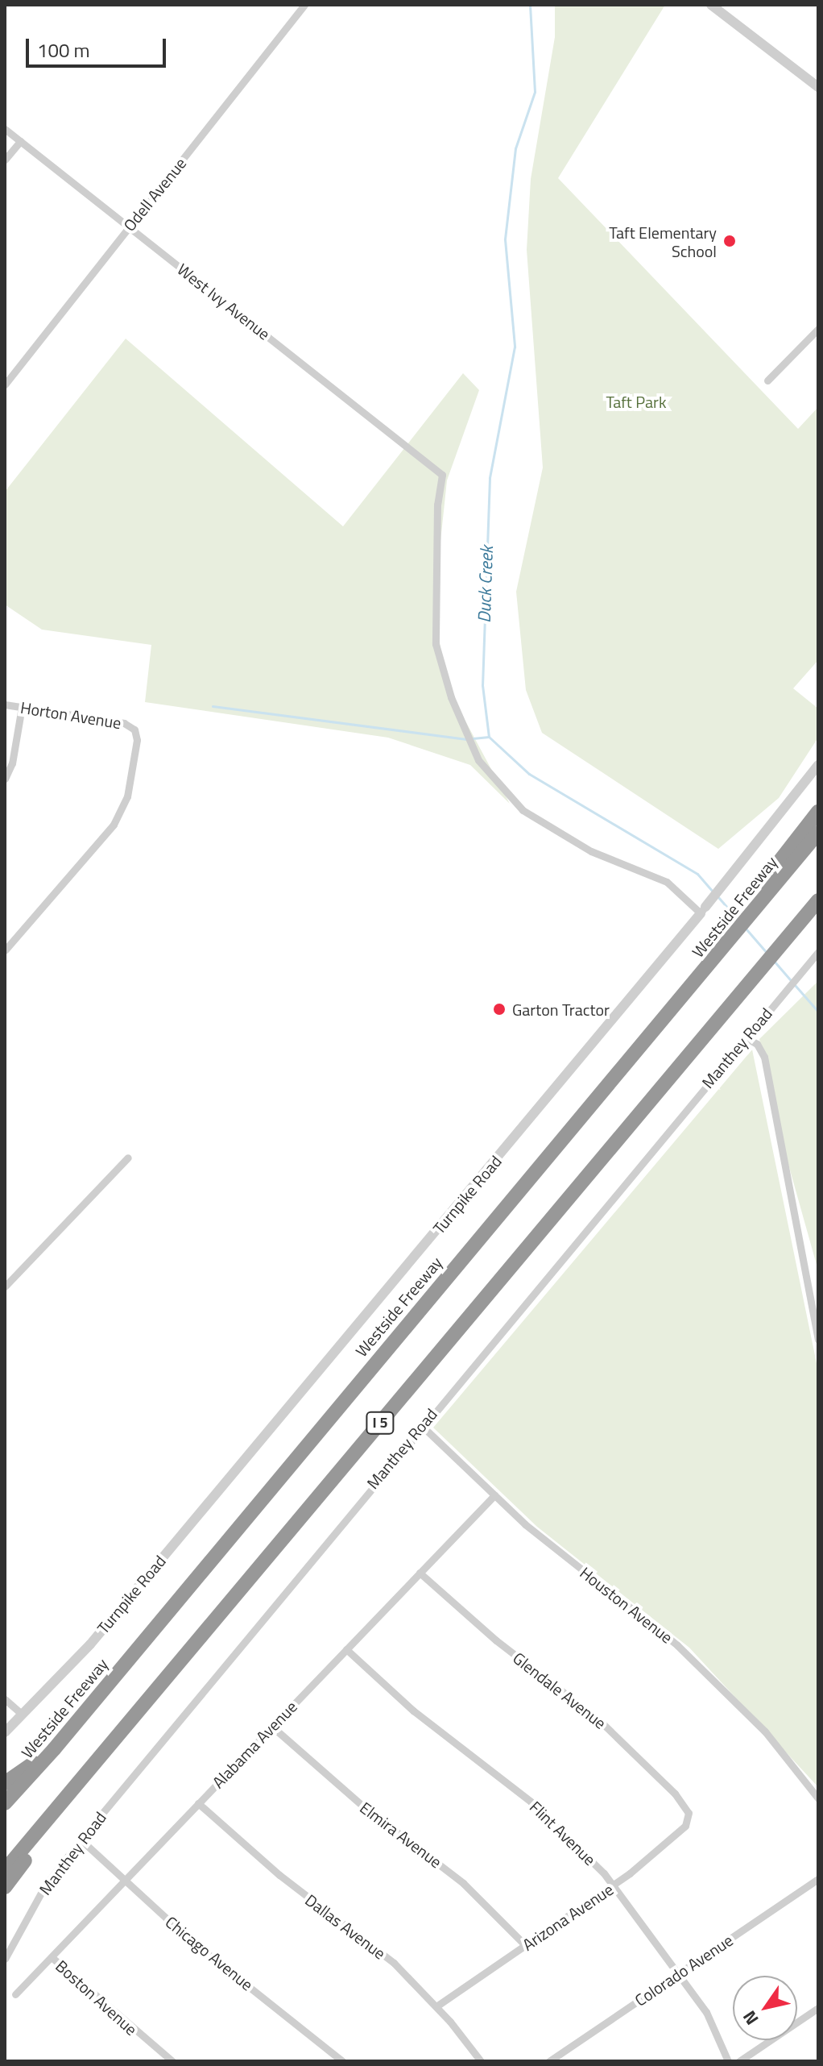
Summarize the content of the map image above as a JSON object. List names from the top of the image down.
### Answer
{
  "streets": {
    "highway": ["Westside Freeway", "I 5"],
    "street": [
      "Odell Avenue",
      "West Ivy Avenue",
      "Horton Avenue",
      "Manthey Road",
      "Turnpike Road",
      "Houston Avenue",
      "Glendale Avenue",
      "Alabama Avenue",
      "Flint Avenue",
      "Elmira Avenue",
      "Arizona Avenue",
      "Dallas Avenue",
      "Chicago Avenue",
      "Colorado Avenue",
      "Boston Avenue"
    ]
  },
  "crossings": [
    ["Odell Avenue", "West Ivy Avenue"],
    ["West Ivy Avenue", "Turnpike Road"],
    ["Manthey Road", "Houston Avenue"],
    ["Manthey Road", "Chicago Avenue"],
    ["Houston Avenue", "Alabama Avenue"],
    ["Glendale Avenue", "Alabama Avenue"],
    ["Glendale Avenue", "Arizona Avenue"],
    ["Alabama Avenue", "Flint Avenue"],
    ["Alabama Avenue", "Elmira Avenue"],
    ["Alabama Avenue", "Dallas Avenue"],
    ["Alabama Avenue", "Chicago Avenue"],
    ["Alabama Avenue", "Boston Avenue"],
    ["Flint Avenue", "Arizona Avenue"],
    ["Flint Avenue", "Colorado Avenue"],
    ["Elmira Avenue", "Arizona Avenue"],
    ["Arizona Avenue", "Dallas Avenue"]
  ],
  "water": ["Duck Creek"],
  "parks": ["Taft Park"],
  "places": ["Taft Elementary School", "Garton Tractor"],
  "scale_bar": "100 m",
  "north": "bottom left"
}
